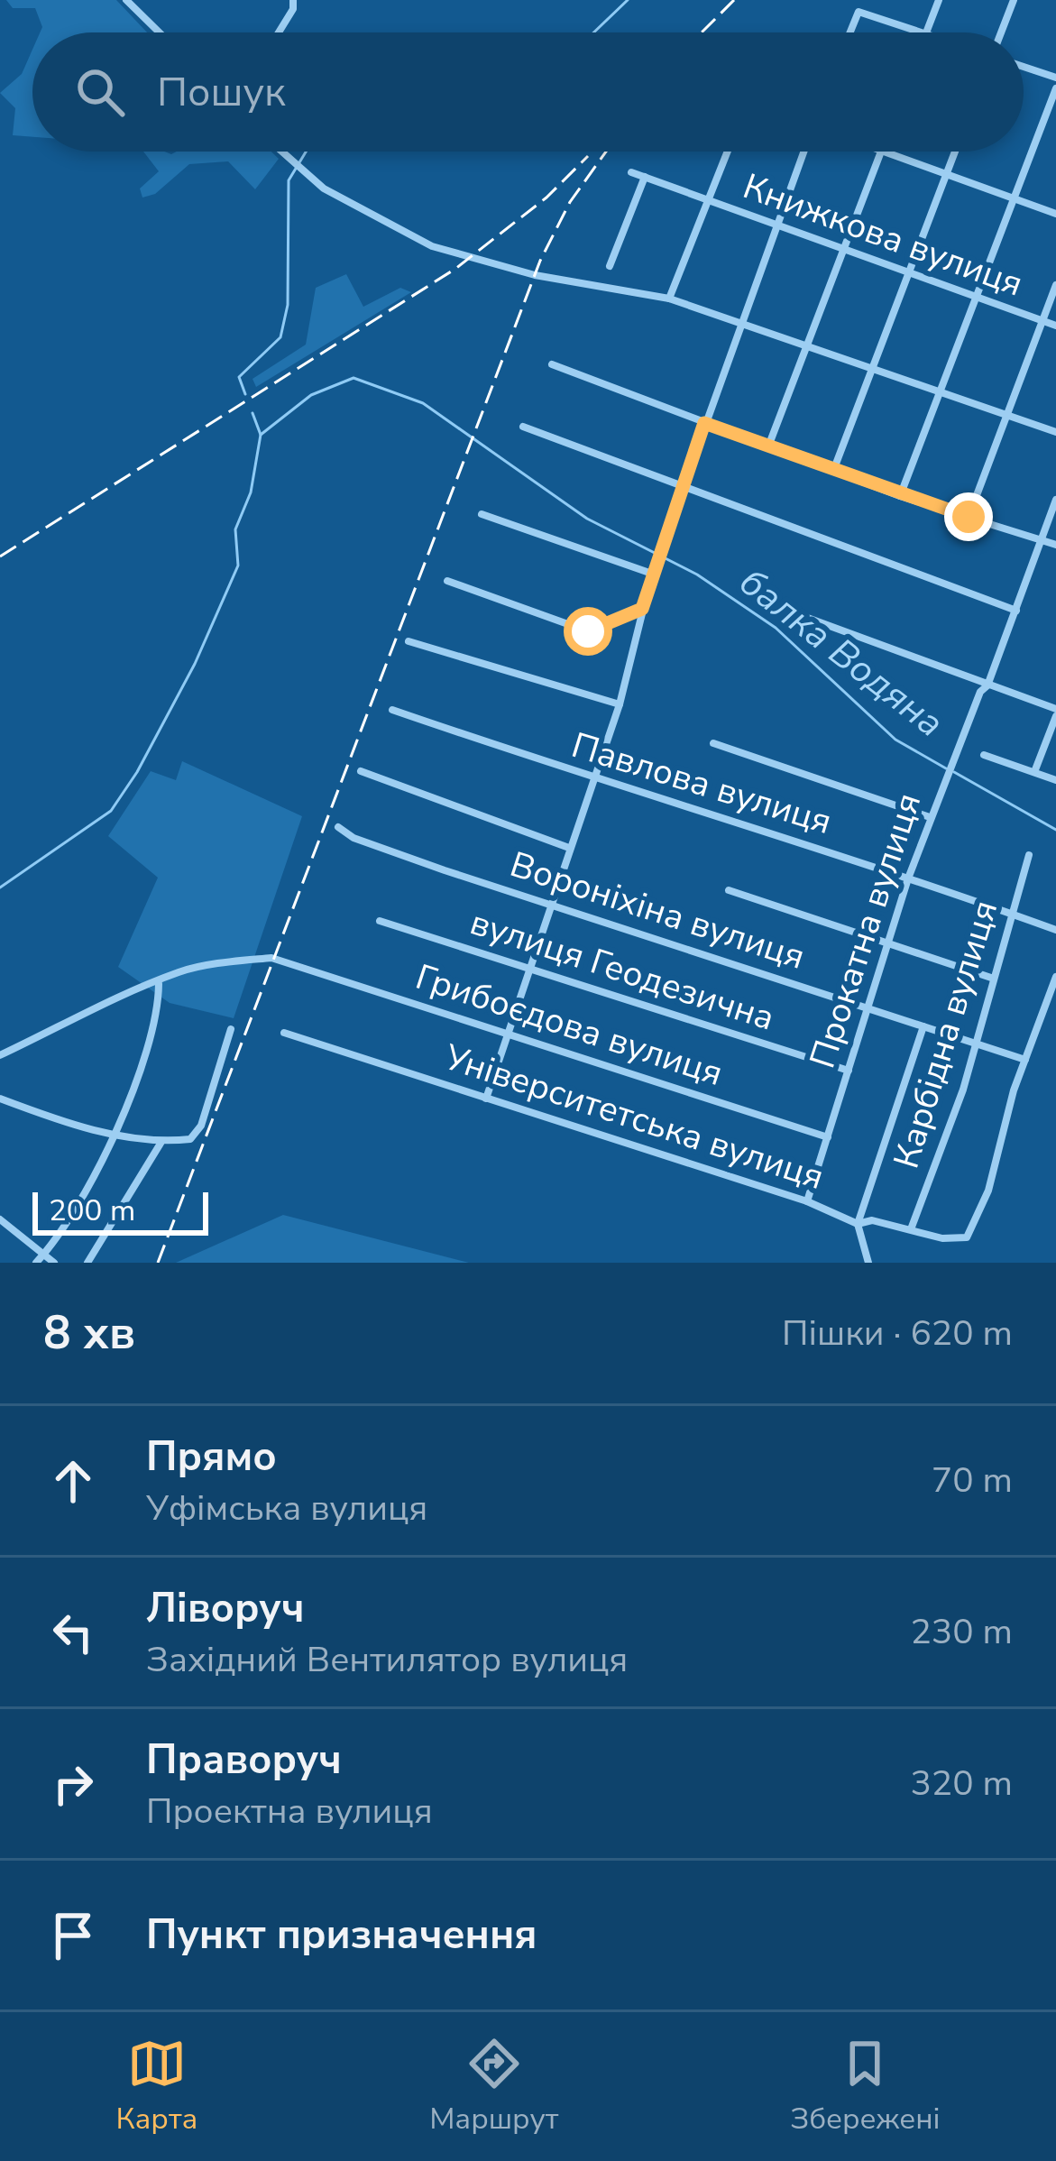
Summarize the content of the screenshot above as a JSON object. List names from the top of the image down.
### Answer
{
  "streets": {
    "street": [
      "Книжкова вулиця",
      "Павлова вулиця",
      "Вороніхіна вулиця",
      "Прокатна вулиця",
      "вулиця Геодезична",
      "Грибоєдова вулиця",
      "Карбідна вулиця",
      "Університетська вулиця"
    ]
  },
  "crossings": [
    ["Павлова вулиця", "Прокатна вулиця"],
    ["Павлова вулиця", "Карбідна вулиця"],
    ["Вороніхіна вулиця", "Прокатна вулиця"],
    ["Вороніхіна вулиця", "Карбідна вулиця"],
    ["Вороніхіна вулиця", "Університетська вулиця"],
    ["Прокатна вулиця", "вулиця Геодезична"],
    ["Прокатна вулиця", "Грибоєдова вулиця"],
    ["Прокатна вулиця", "Університетська вулиця"],
    ["Карбідна вулиця", "Університетська вулиця"]
  ],
  "water": ["балка Водяна"],
  "scale_bar": "200 m",
  "page": {
    "search": "Пошук",
    "scale": "200 m",
    "heading": ["8 хв", "Пішки · 620 m"],
    "list": [
      ["Прямо", "Уфімська вулиця", "70 m"],
      ["Ліворуч", "Західний Вентилятор вулиця", "230 m"],
      ["Праворуч", "Проектна вулиця", "320 m"],
      "Пункт призначення"
    ],
    "nav": ["Карта", "Маршрут", "Збережені"]
  }
}
